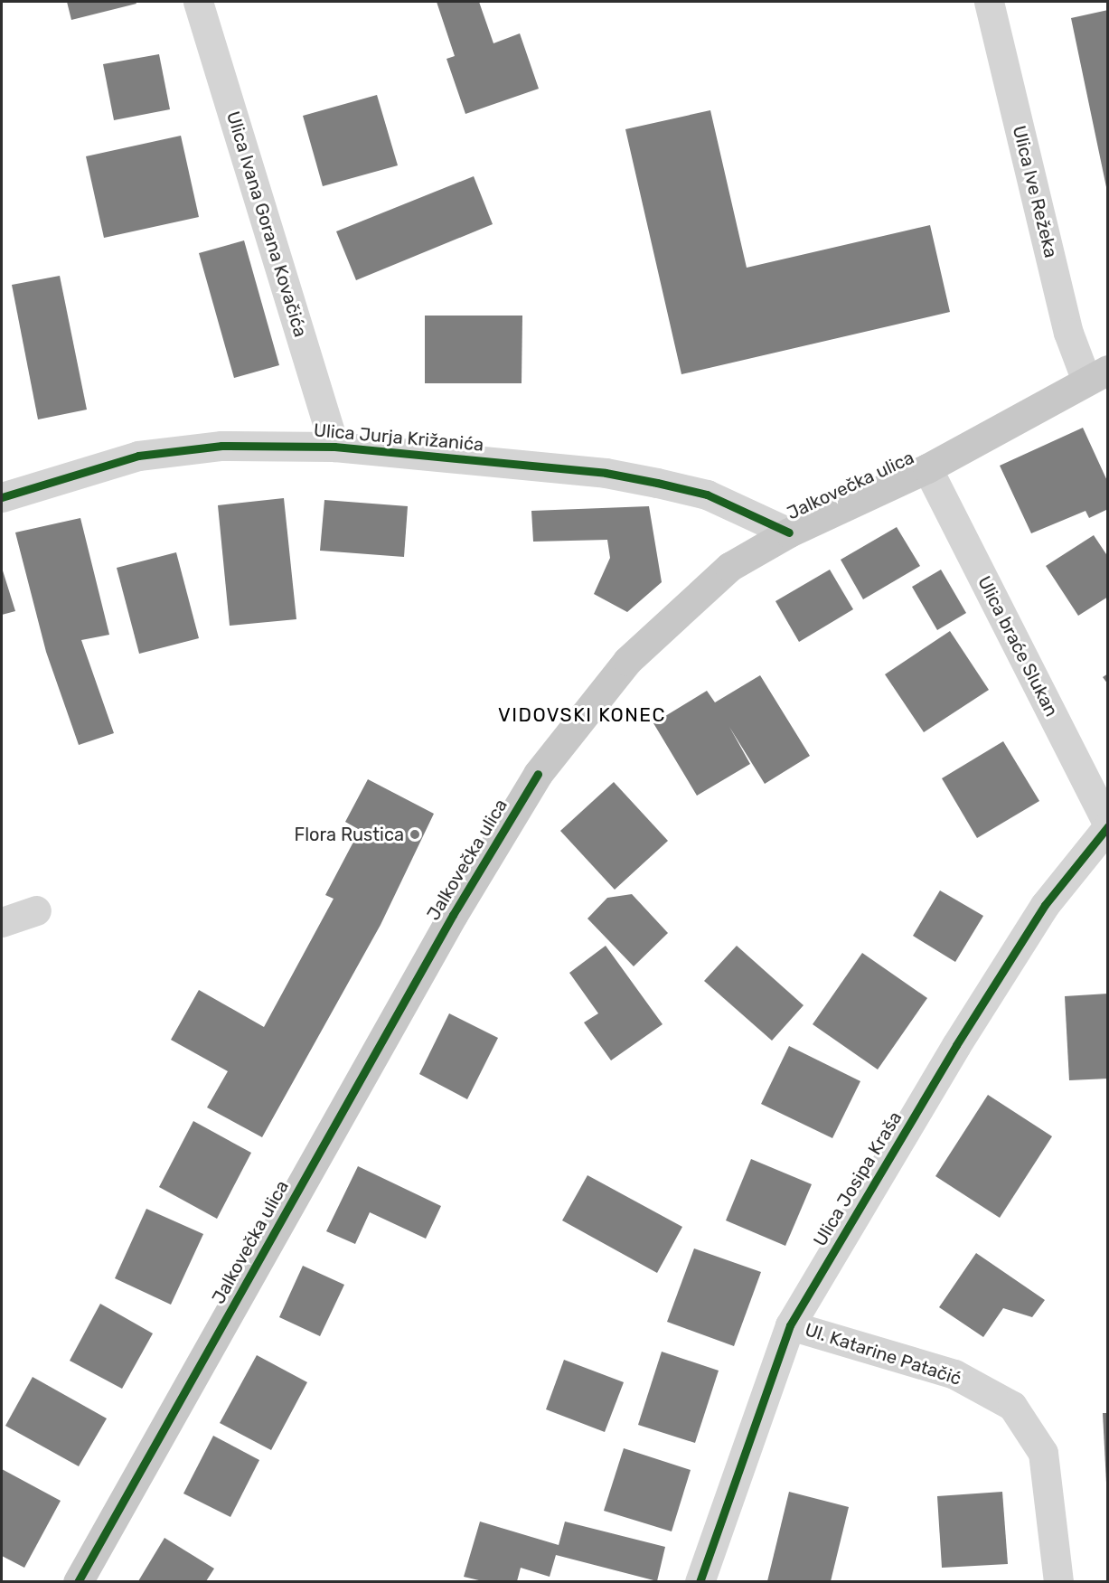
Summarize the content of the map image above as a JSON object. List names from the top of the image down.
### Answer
{
  "streets": {
    "main road": ["Jalkovečka ulica"],
    "street": [
      "Ulica Ive Režeka",
      "Ulica Ivana Gorana Kovačića",
      "Ulica Jurja Križanića",
      "Ulica braće Slukan",
      "Ulica Josipa Kraša",
      "Ul. Katarine Patačić"
    ]
  },
  "crossings": [
    ["Ulica Ive Režeka", "Jalkovečka ulica"],
    ["Ulica Ivana Gorana Kovačića", "Ulica Jurja Križanića"],
    ["Ulica Jurja Križanića", "Jalkovečka ulica"],
    ["Jalkovečka ulica", "Ulica braće Slukan"],
    ["Ulica braće Slukan", "Ulica Josipa Kraša"],
    ["Ulica Josipa Kraša", "Ul. Katarine Patačić"]
  ],
  "districts": ["VIDOVSKI KONEC"],
  "places": ["Flora Rustica"]
}
